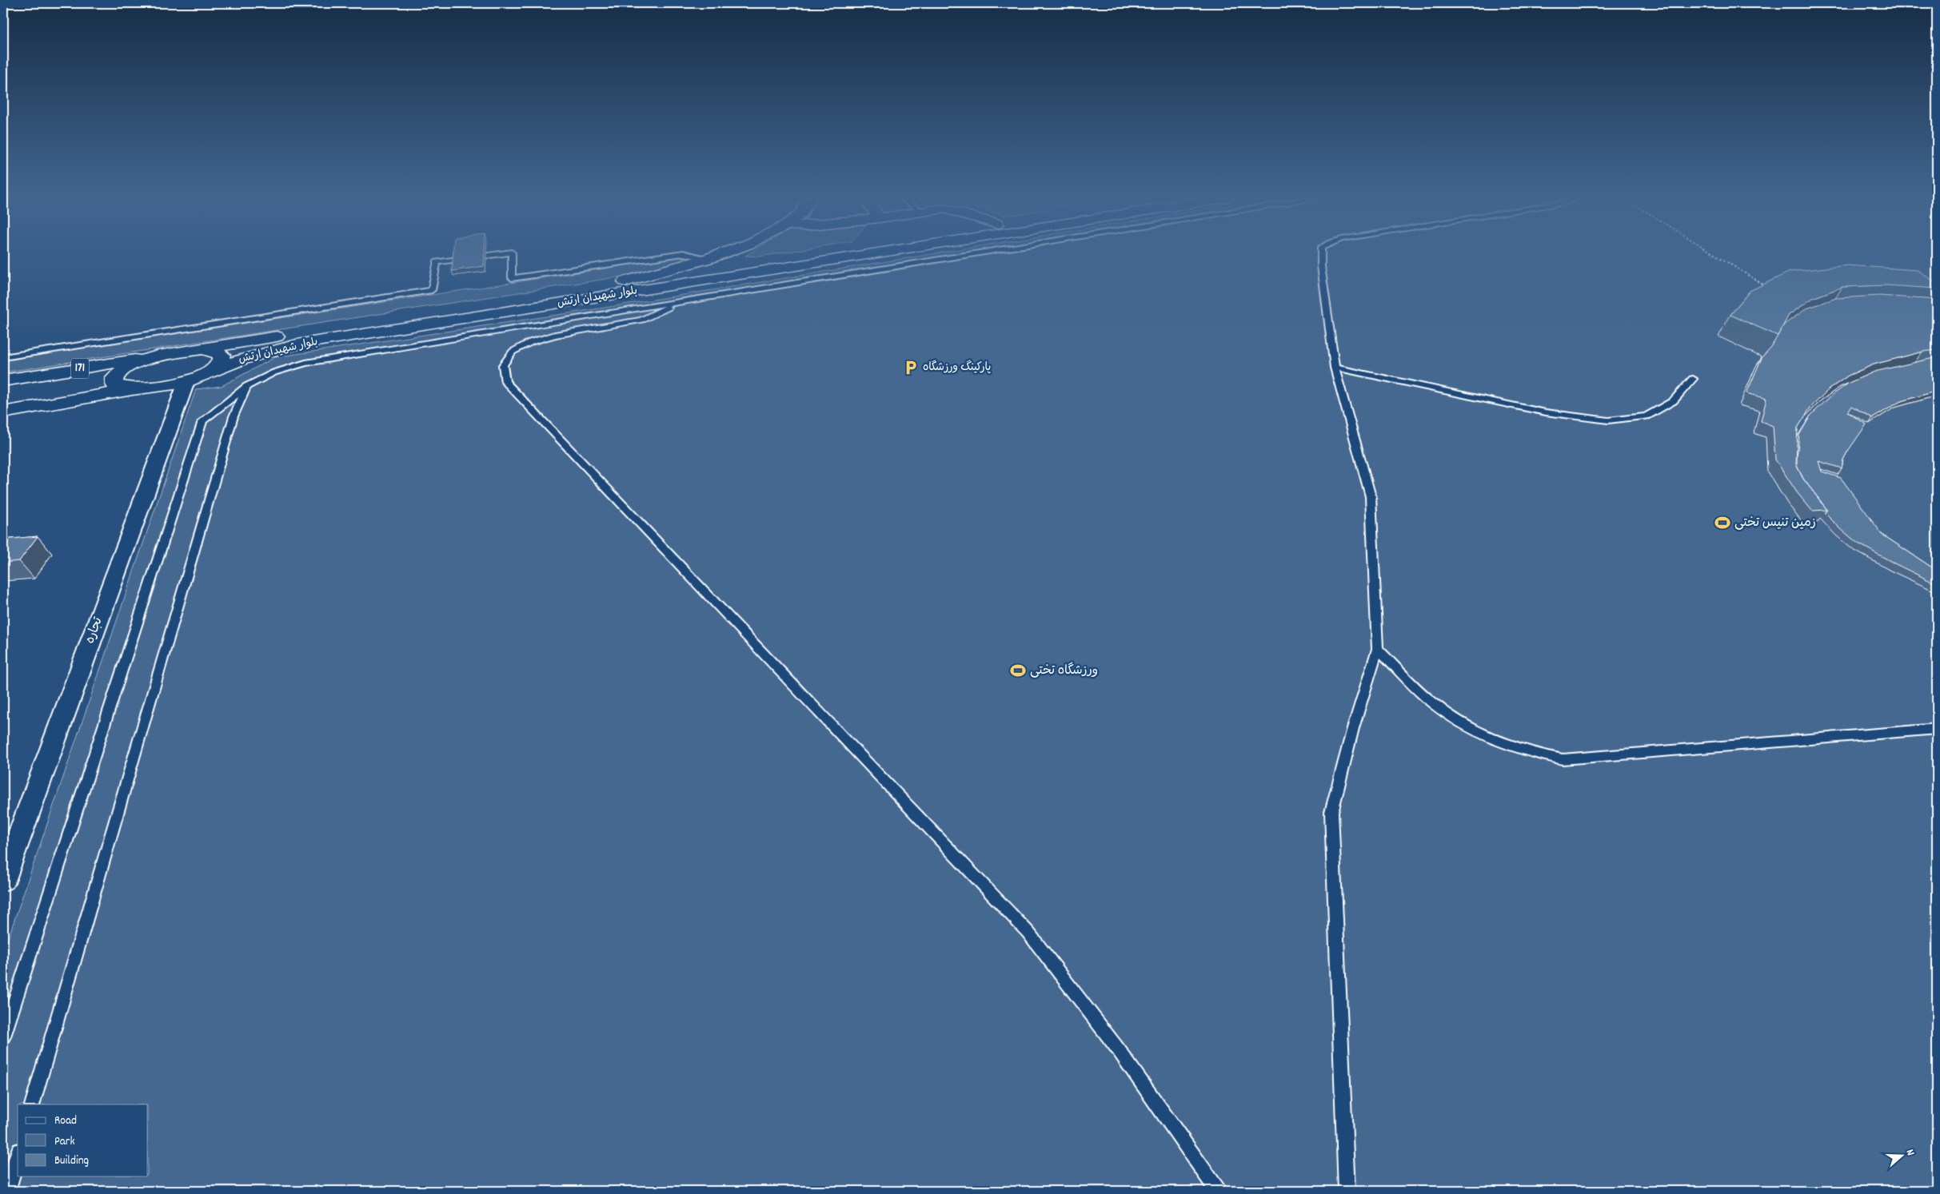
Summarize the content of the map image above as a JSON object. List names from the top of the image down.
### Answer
{
  "streets": {
    "main road": ["بلوار شهیدان ارتش", "171"],
    "street": ["تجاره"]
  },
  "crossings": [
    ["بلوار شهیدان ارتش", "171"],
    ["بلوار شهیدان ارتش", "تجاره"]
  ],
  "places": {
    "parking": ["پارکینگ ورزشگاه"],
    "sports": ["زمین تنیس تختی", "ورزشگاه تختی"]
  },
  "legend": ["Road", "Park", "Building"],
  "north": "right"
}
